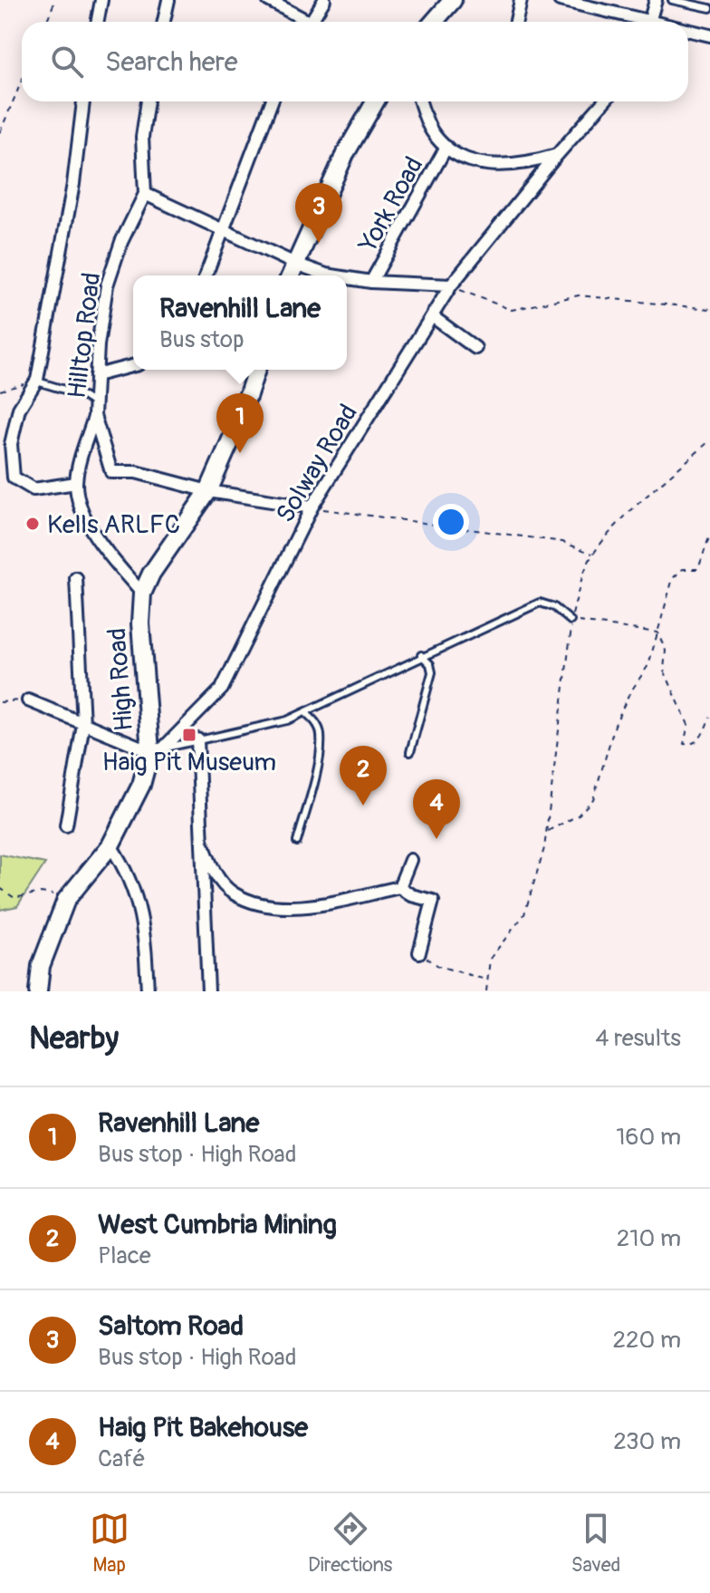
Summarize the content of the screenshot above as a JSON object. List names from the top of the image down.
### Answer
{
  "streets": {
    "street": [
      "York Road",
      "Hilltop Road",
      "Solway Road",
      "High Road"
    ]
  },
  "crossings": [
    ["Hilltop Road", "High Road"],
    ["Solway Road", "High Road"]
  ],
  "places": {
    "other": ["Kells ARLFC"],
    "transit": ["Haig Pit Museum"]
  },
  "page": {
    "search": "Search here",
    "pins": [
      "3",
      "1",
      "2",
      "4"
    ],
    "popup": ["Ravenhill Lane", "Bus stop"],
    "heading": ["Nearby", "4 results"],
    "list": [
      {
        "mark": "1",
        "name": "Ravenhill Lane",
        "note": "Bus stop · High Road",
        "value": "160 m"
      },
      {
        "mark": "2",
        "name": "West Cumbria Mining",
        "note": "Place",
        "value": "210 m"
      },
      {
        "mark": "3",
        "name": "Saltom Road",
        "note": "Bus stop · High Road",
        "value": "220 m"
      },
      {
        "mark": "4",
        "name": "Haig Pit Bakehouse",
        "note": "Café",
        "value": "230 m"
      }
    ],
    "nav": ["Map", "Directions", "Saved"]
  }
}
